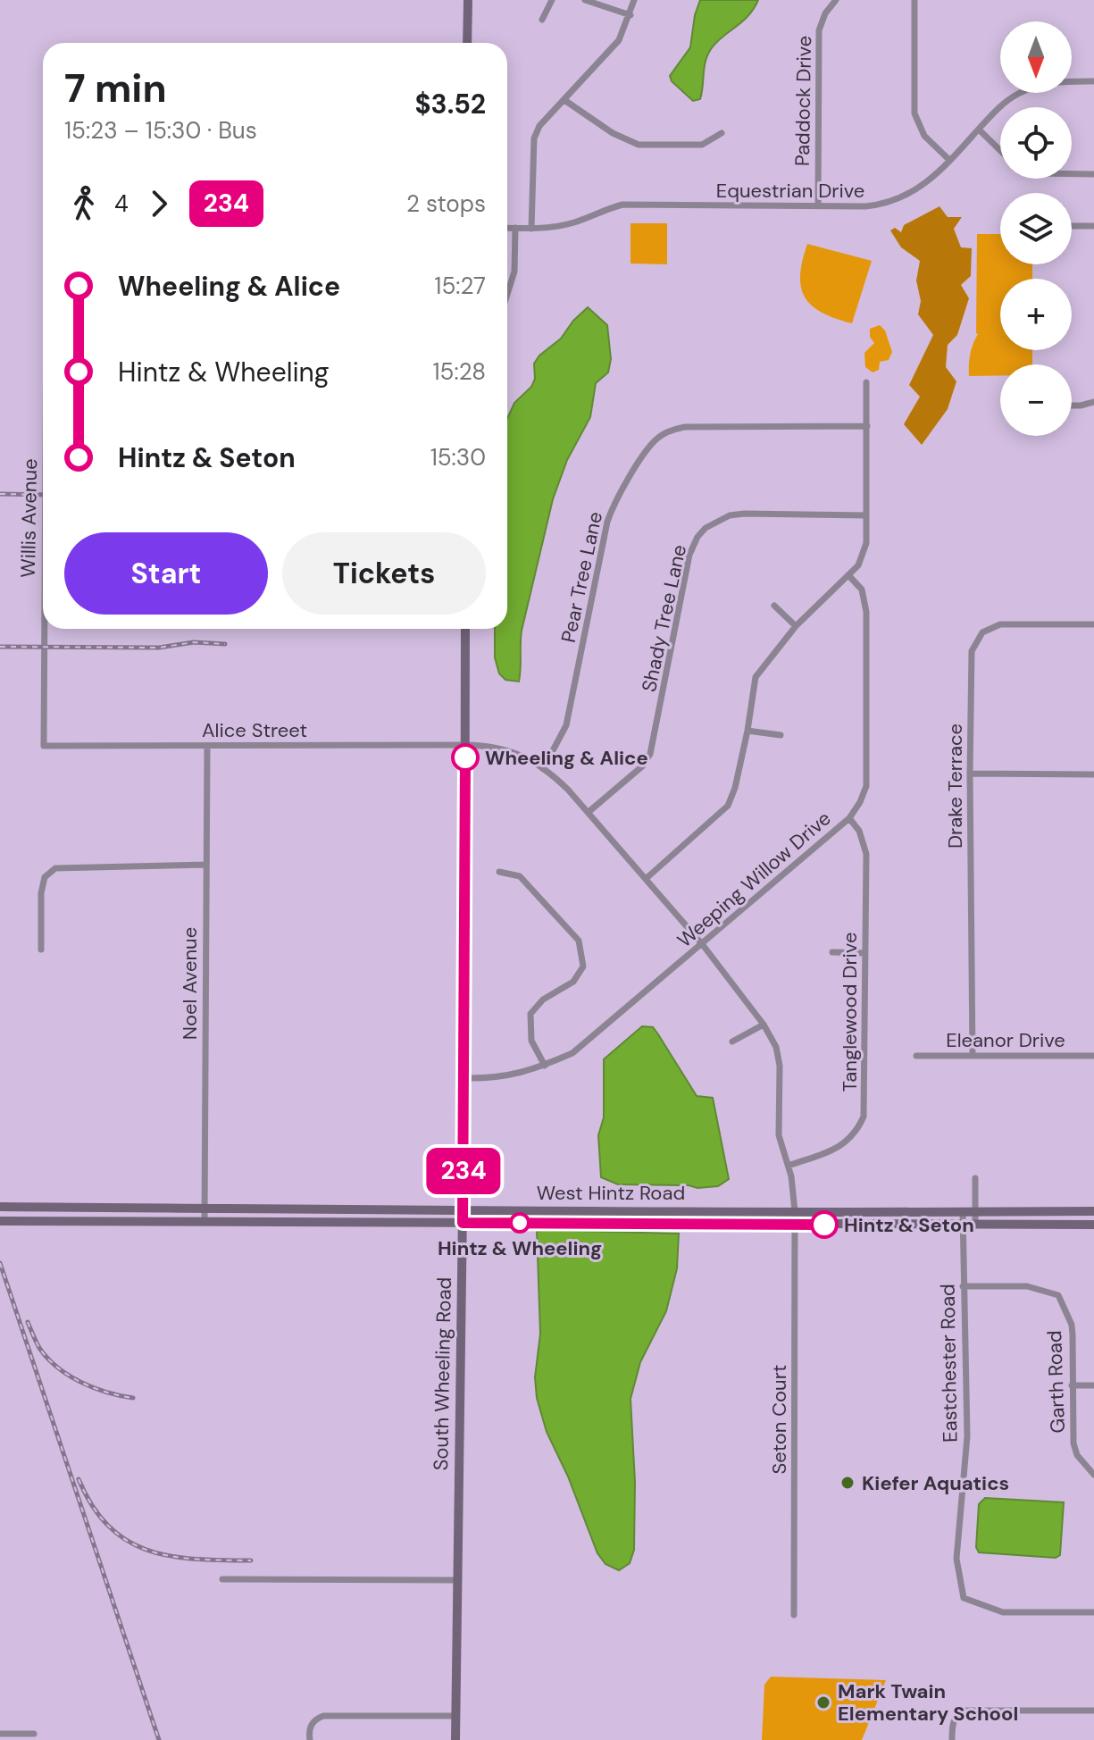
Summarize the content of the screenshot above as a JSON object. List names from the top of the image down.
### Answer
{
  "streets": {
    "main road": ["West Hintz Road", "South Wheeling Road"],
    "street": [
      "Paddock Drive",
      "Equestrian Drive",
      "Willis Avenue",
      "Pear Tree Lane",
      "Shady Tree Lane",
      "Alice Street",
      "Drake Terrace",
      "Weeping Willow Drive",
      "Noel Avenue",
      "Tanglewood Drive",
      "Eleanor Drive",
      "Eastchester Road",
      "Garth Road",
      "Seton Court"
    ]
  },
  "crossings": [
    ["Paddock Drive", "Equestrian Drive"],
    ["Willis Avenue", "Alice Street"],
    ["Pear Tree Lane", "Alice Street"],
    ["Shady Tree Lane", "Alice Street"],
    ["Alice Street", "Weeping Willow Drive"],
    ["Alice Street", "Noel Avenue"],
    ["Alice Street", "South Wheeling Road"],
    ["Alice Street", "Seton Court"],
    ["Drake Terrace", "Eleanor Drive"],
    ["Weeping Willow Drive", "Tanglewood Drive"],
    ["Weeping Willow Drive", "South Wheeling Road"],
    ["Weeping Willow Drive", "Seton Court"],
    ["Noel Avenue", "West Hintz Road"],
    ["Tanglewood Drive", "Seton Court"],
    ["West Hintz Road", "Eastchester Road"],
    ["West Hintz Road", "South Wheeling Road"],
    ["West Hintz Road", "Seton Court"],
    ["Eastchester Road", "Garth Road"]
  ],
  "places": [
    "Wheeling & Alice",
    "Hintz & Wheeling",
    "Hintz & Seton",
    "Kiefer Aquatics",
    "Mark Twain Elementary School"
  ],
  "lines": ["bus line 234"],
  "north": "bottom",
  "page": {
    "on_map": "234",
    "map_buttons": ["+", "−"],
    "heading": ["7 min", "15:23 – 15:30 · Bus", "$3.52"],
    "legs": ["4", "234", "2 stops"],
    "list": [
      {
        "name": "Wheeling & Alice",
        "value": "15:27"
      },
      {
        "name": "Hintz & Wheeling",
        "value": "15:28"
      },
      {
        "name": "Hintz & Seton",
        "value": "15:30"
      }
    ],
    "buttons": ["Start", "Tickets"]
  }
}
